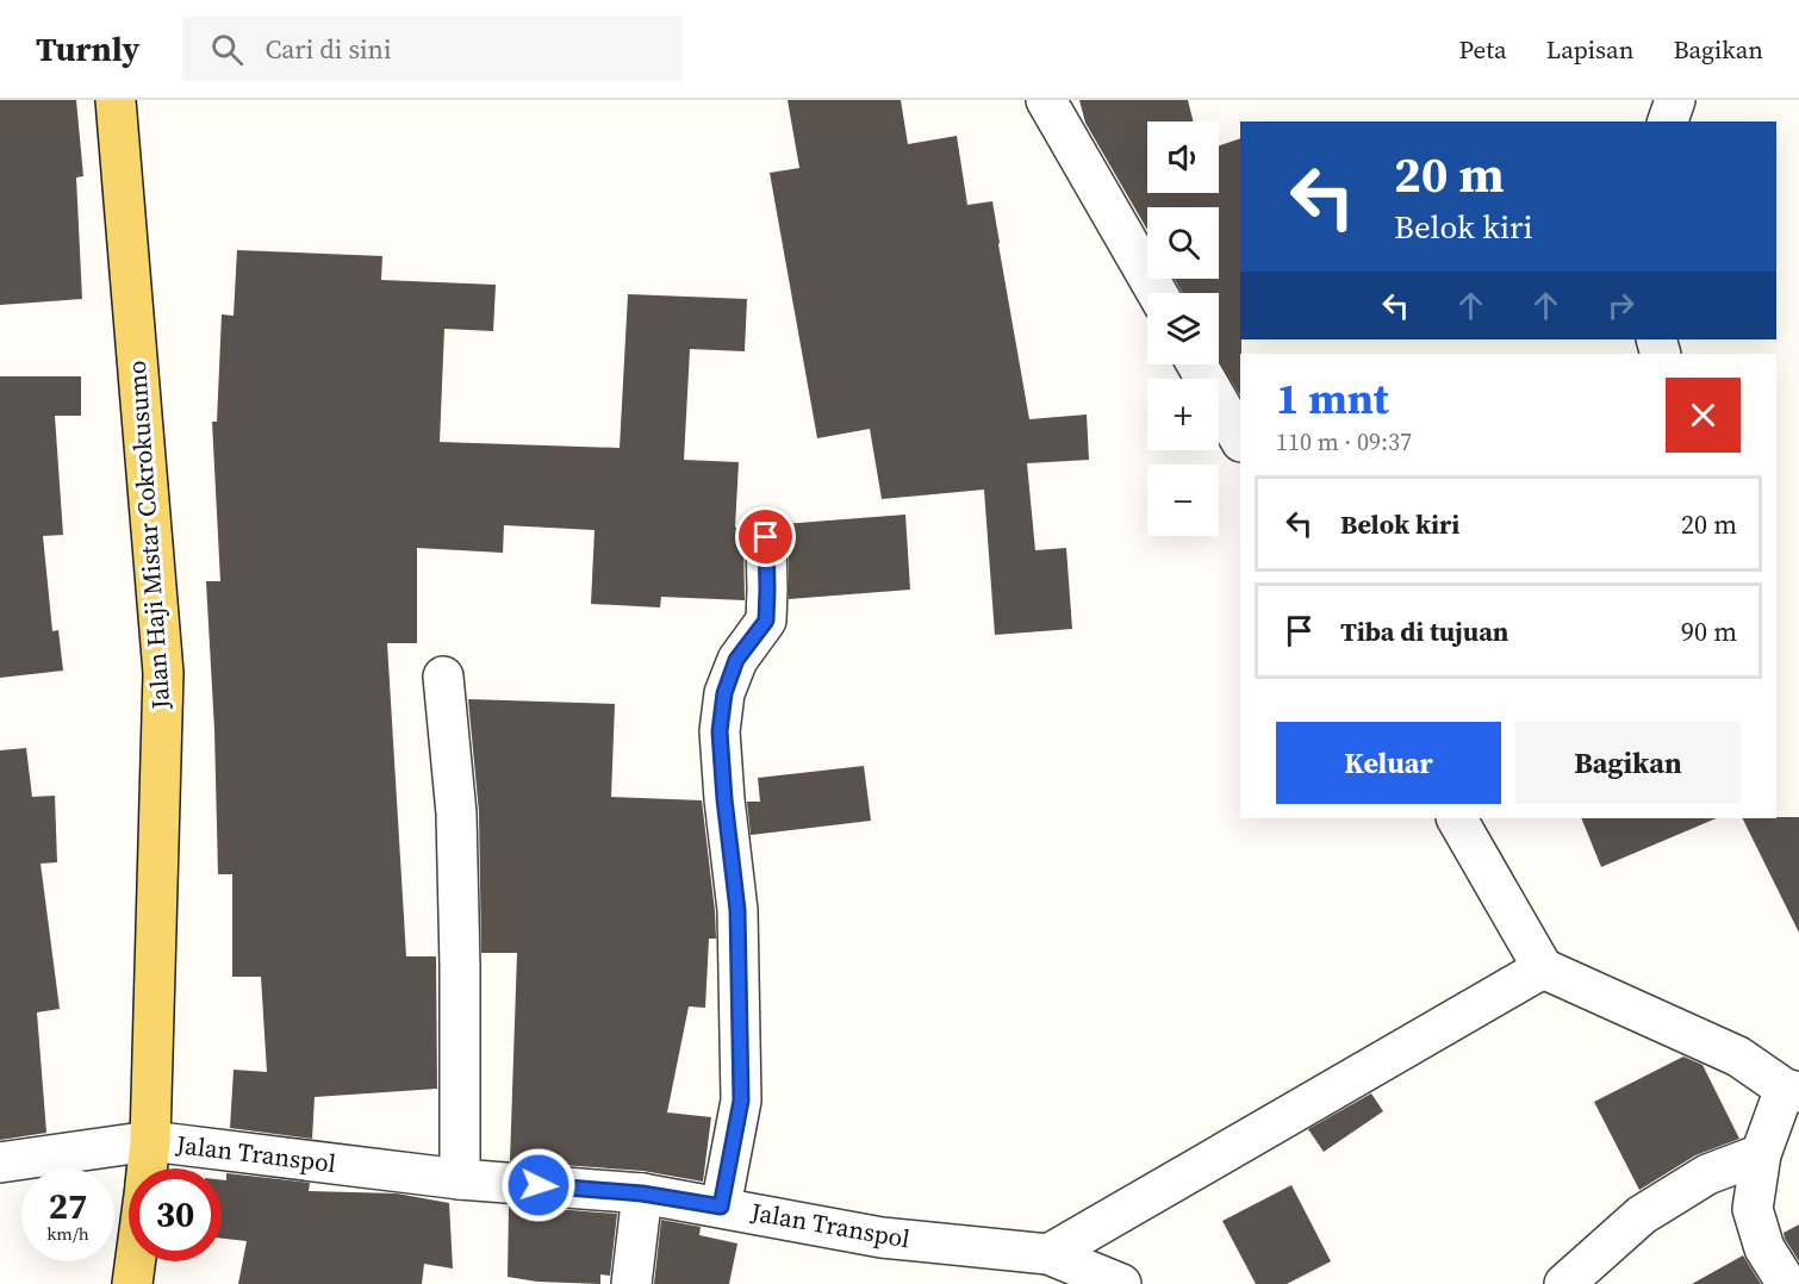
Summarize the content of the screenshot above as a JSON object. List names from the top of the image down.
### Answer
{
  "streets": {
    "main road": ["Jalan Haji Mistar Cokrokusumo"],
    "street": ["Jalan Transpol"]
  },
  "crossings": [
    ["Jalan Haji Mistar Cokrokusumo", "Jalan Transpol"]
  ],
  "page": {
    "header": "Turnly",
    "search": "Cari di sini",
    "nav": ["Peta", "Lapisan", "Bagikan"],
    "map_buttons": ["+", "−"],
    "turn": ["20 m", "Belok kiri"],
    "heading": ["1 mnt", "110 m · 09:37"],
    "list": [
      {
        "name": "Belok kiri",
        "value": "20 m"
      },
      {
        "name": "Tiba di tujuan",
        "value": "90 m"
      }
    ],
    "buttons": ["Keluar", "Bagikan"],
    "speed": "27 km/h",
    "limit": "30"
  }
}
